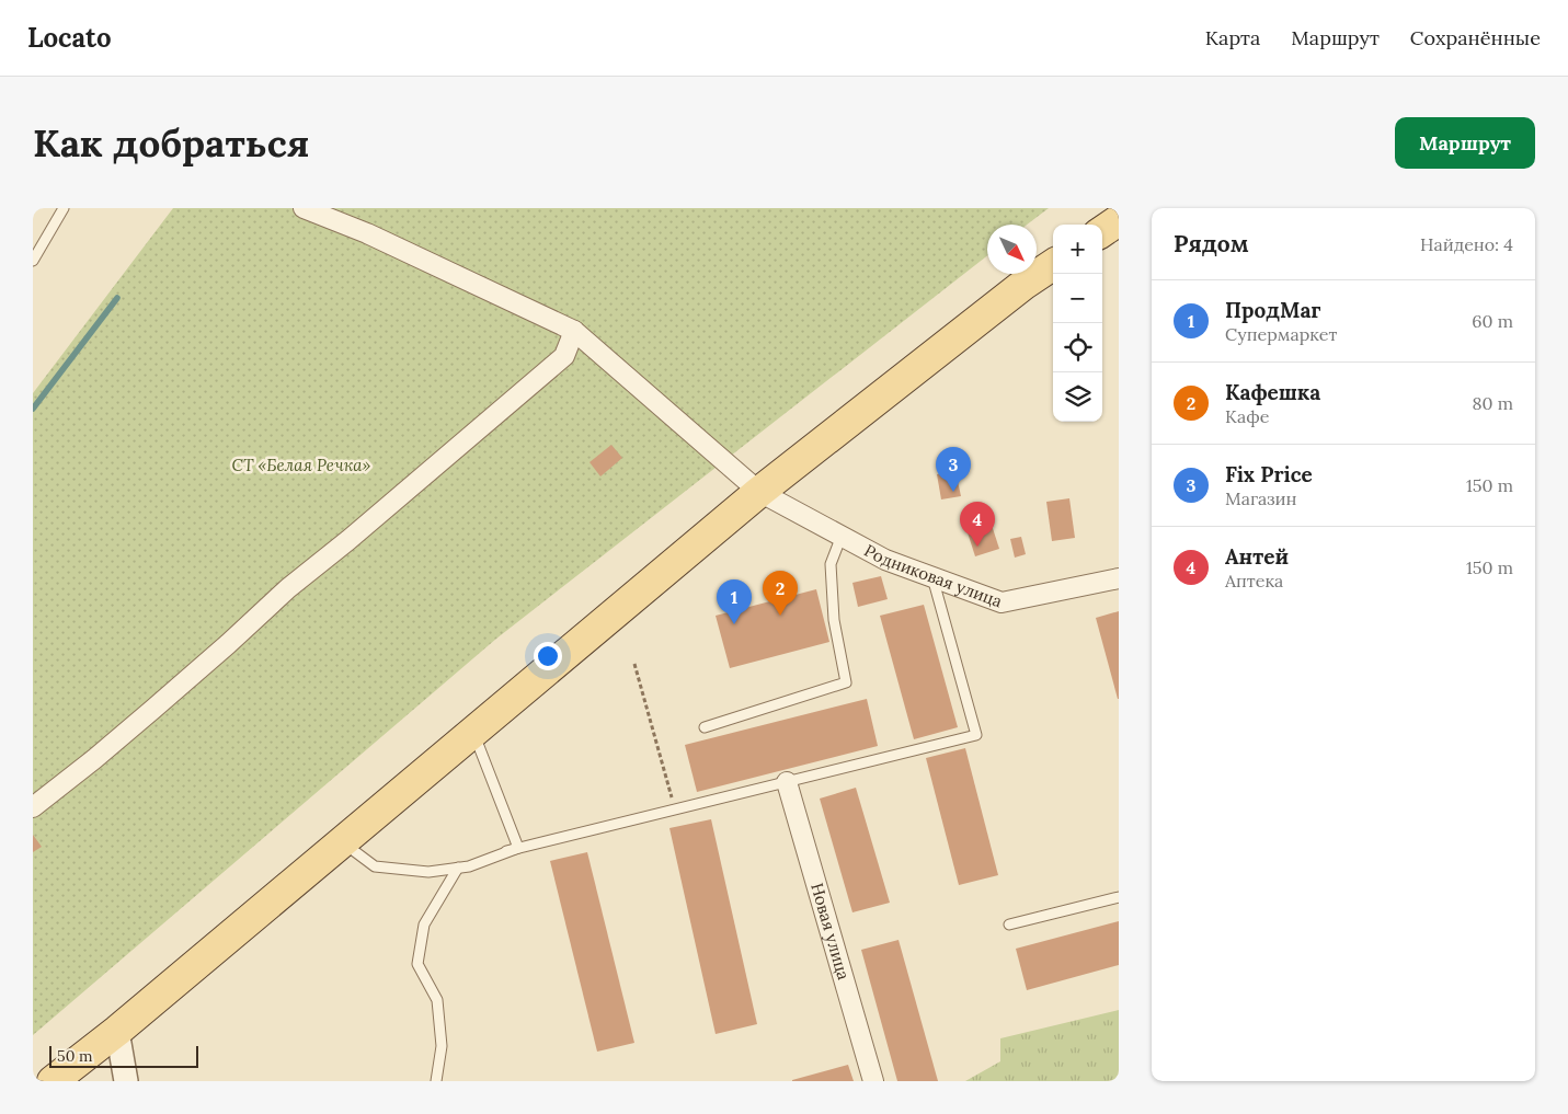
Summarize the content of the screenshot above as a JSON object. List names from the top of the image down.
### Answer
{
  "streets": {
    "street": ["Родниковая улица", "Новая улица"]
  },
  "parks": ["СТ «Белая Речка»"],
  "scale_bar": "50 m",
  "north": "bottom right",
  "page": {
    "header": "Locato",
    "nav": ["Карта", "Маршрут", "Сохранённые"],
    "buttons": "Маршрут",
    "title": "Как добраться",
    "heading": ["Рядом", "Найдено: 4"],
    "map_buttons": ["+", "−"],
    "list": [
      {
        "mark": "1",
        "name": "ПродМаг",
        "note": "Супермаркет",
        "value": "60 m"
      },
      {
        "mark": "2",
        "name": "Кафешка",
        "note": "Кафе",
        "value": "80 m"
      },
      {
        "mark": "3",
        "name": "Fix Price",
        "note": "Магазин",
        "value": "150 m"
      },
      {
        "mark": "4",
        "name": "Антей",
        "note": "Аптека",
        "value": "150 m"
      }
    ],
    "pins": [
      "3",
      "4",
      "2",
      "1"
    ],
    "scale": "50 m"
  }
}
